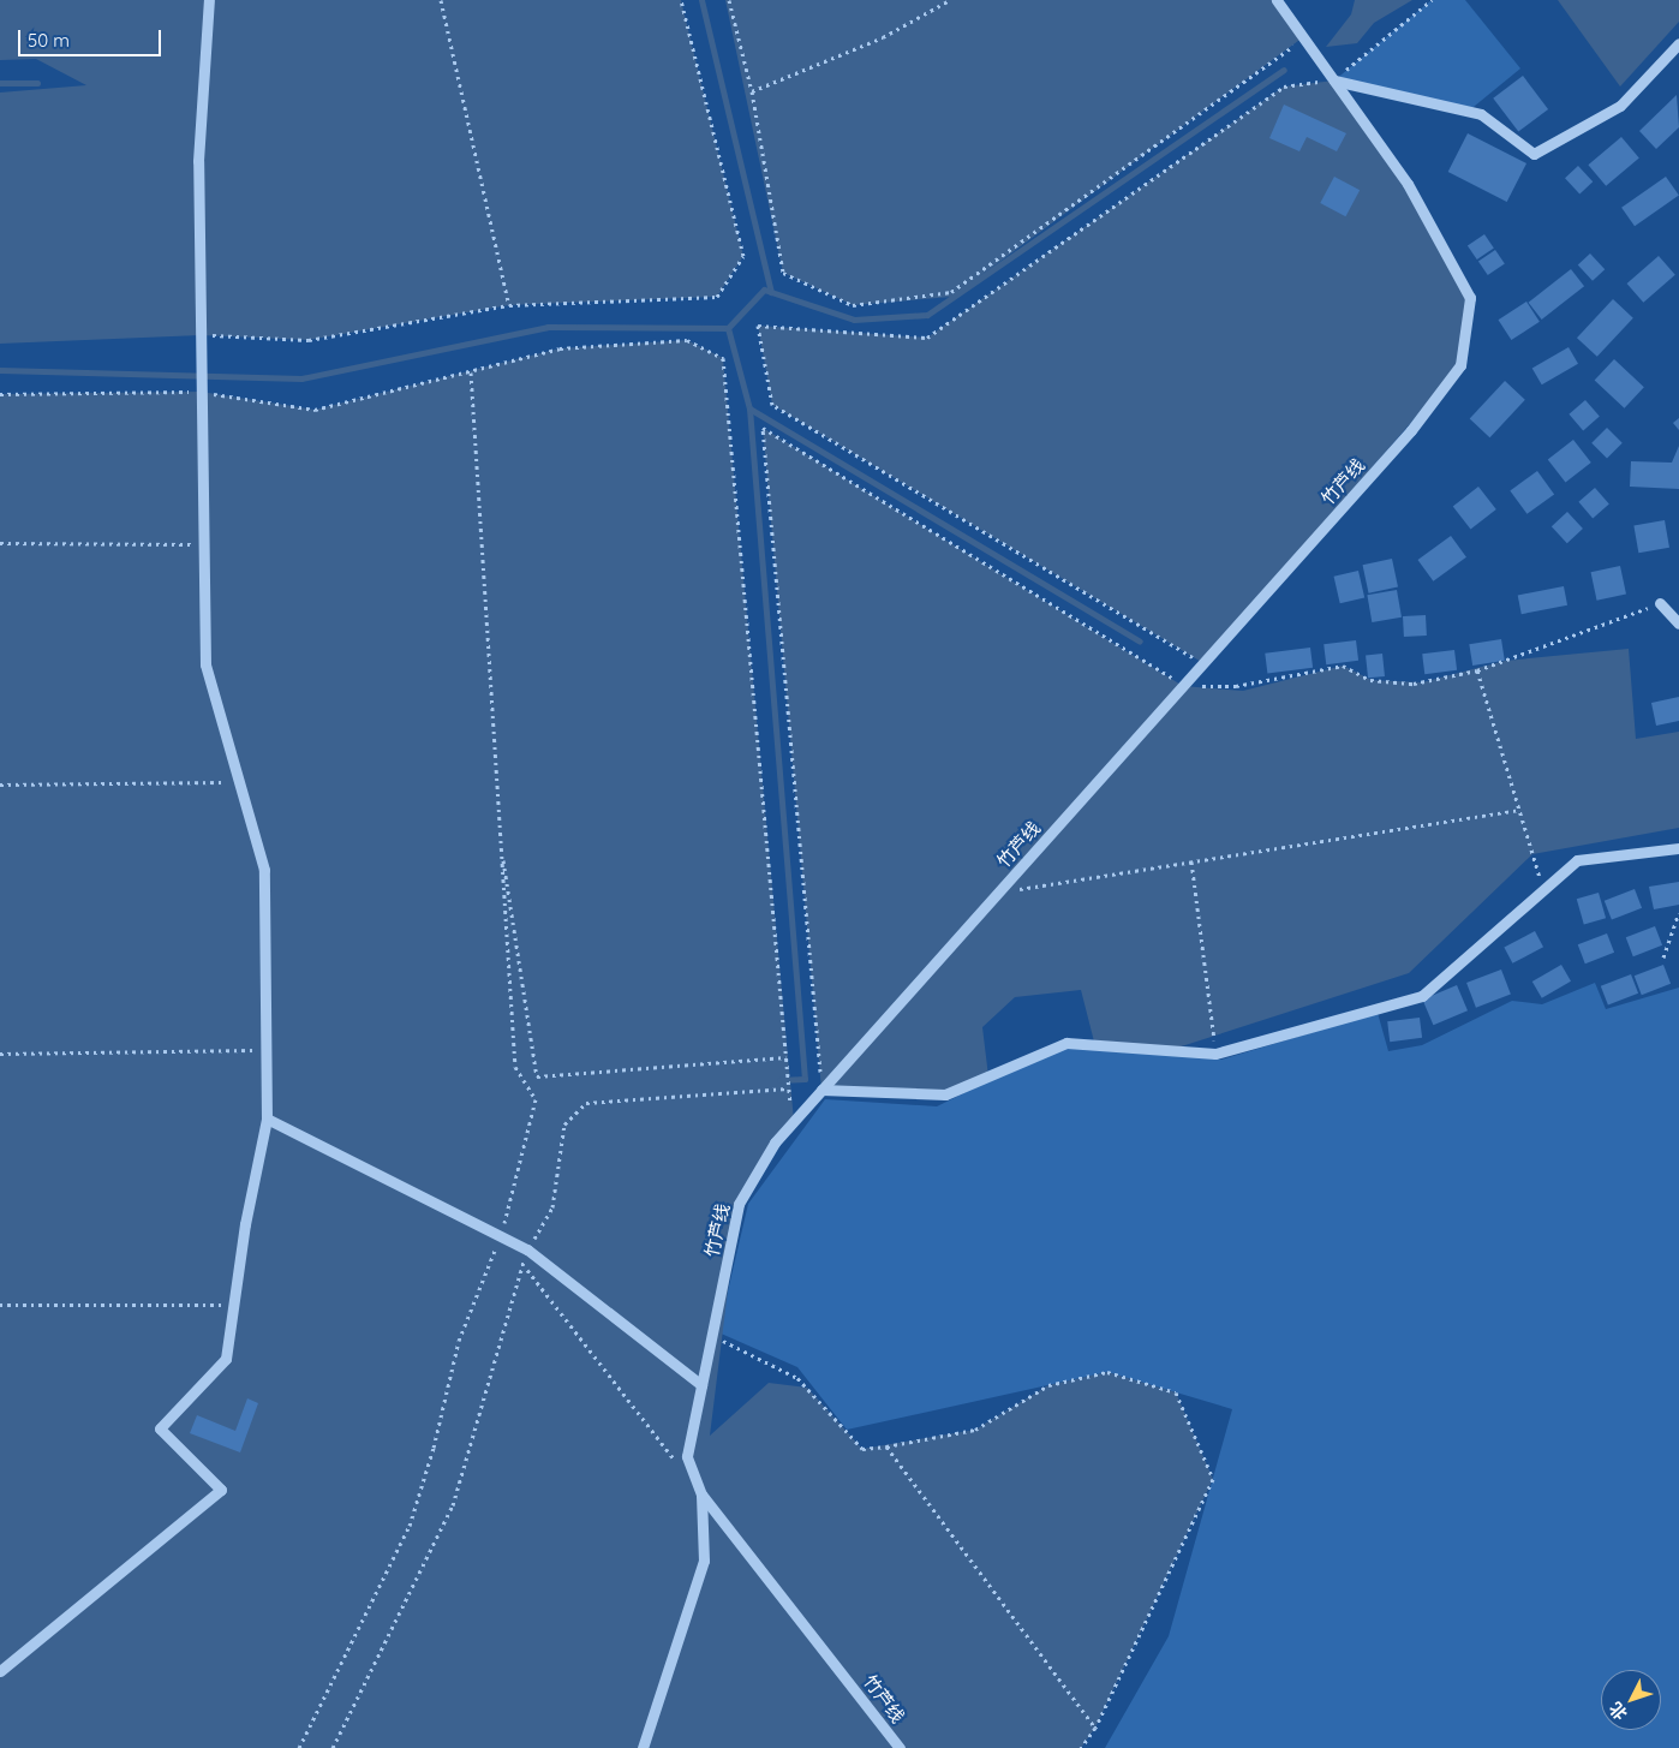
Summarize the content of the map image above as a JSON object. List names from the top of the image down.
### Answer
{
  "streets": {
    "street": ["竹芦线"]
  },
  "scale_bar": "50 m",
  "north": "bottom left"
}
